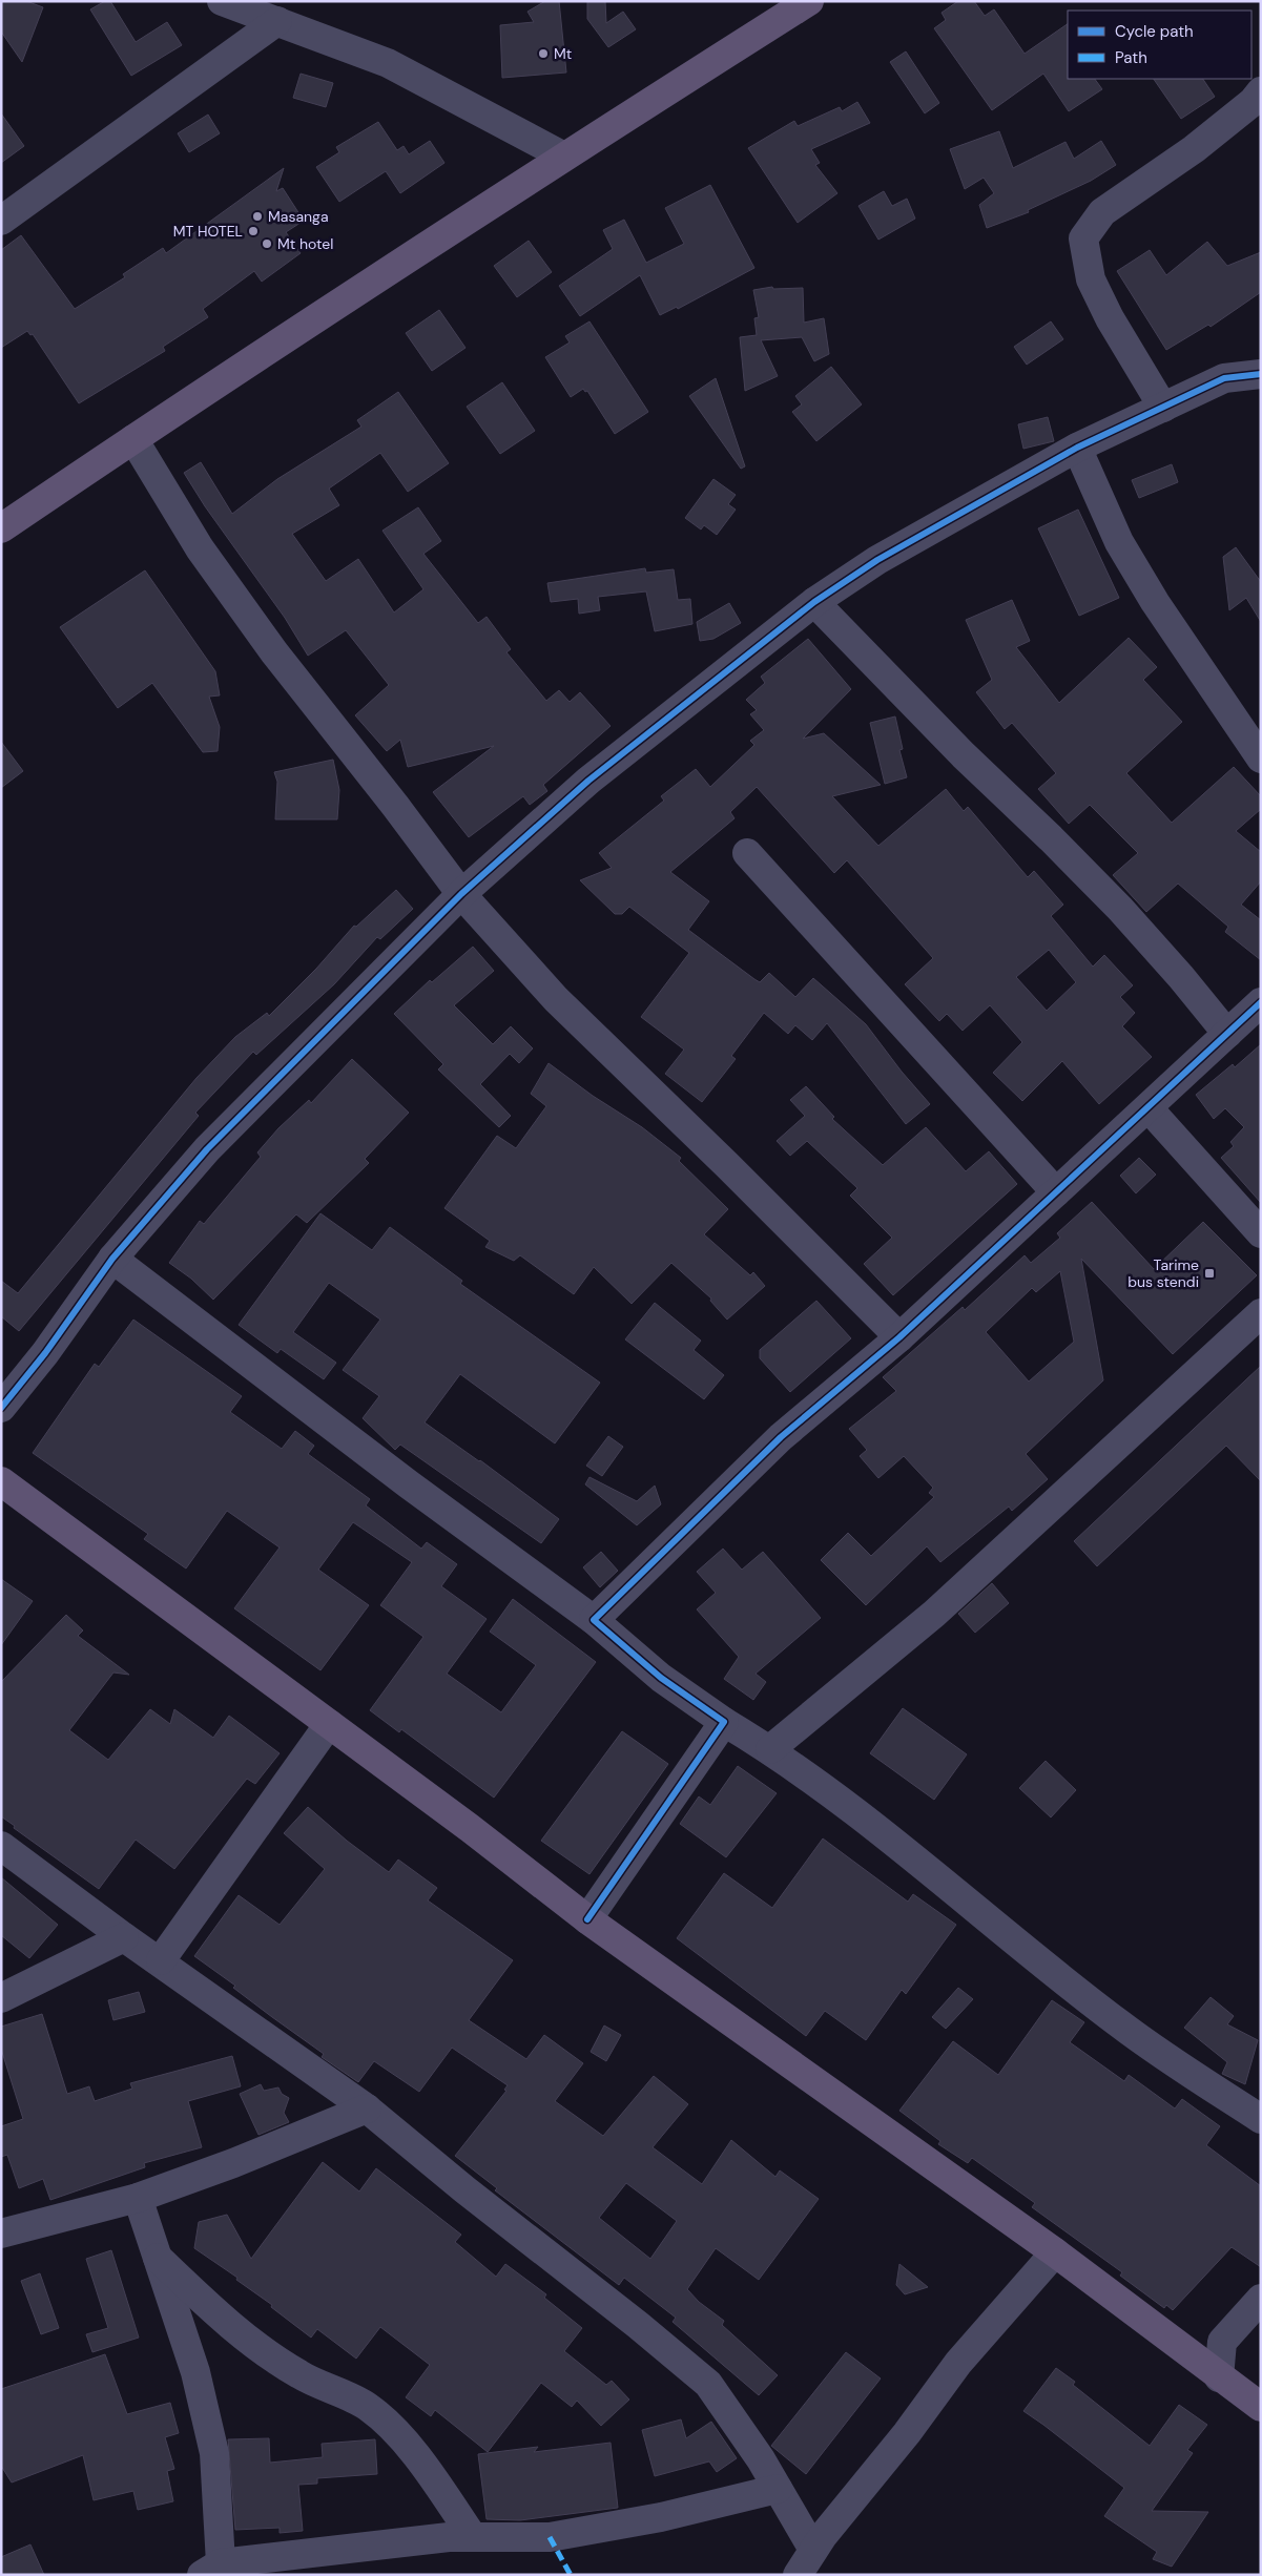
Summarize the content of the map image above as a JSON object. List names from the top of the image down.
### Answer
{
  "places": {
    "other": [
      "Mt",
      "Masanga",
      "MT HOTEL",
      "Mt hotel"
    ],
    "transit": ["Tarime bus stendi"]
  },
  "legend": ["Cycle path", "Path"]
}
